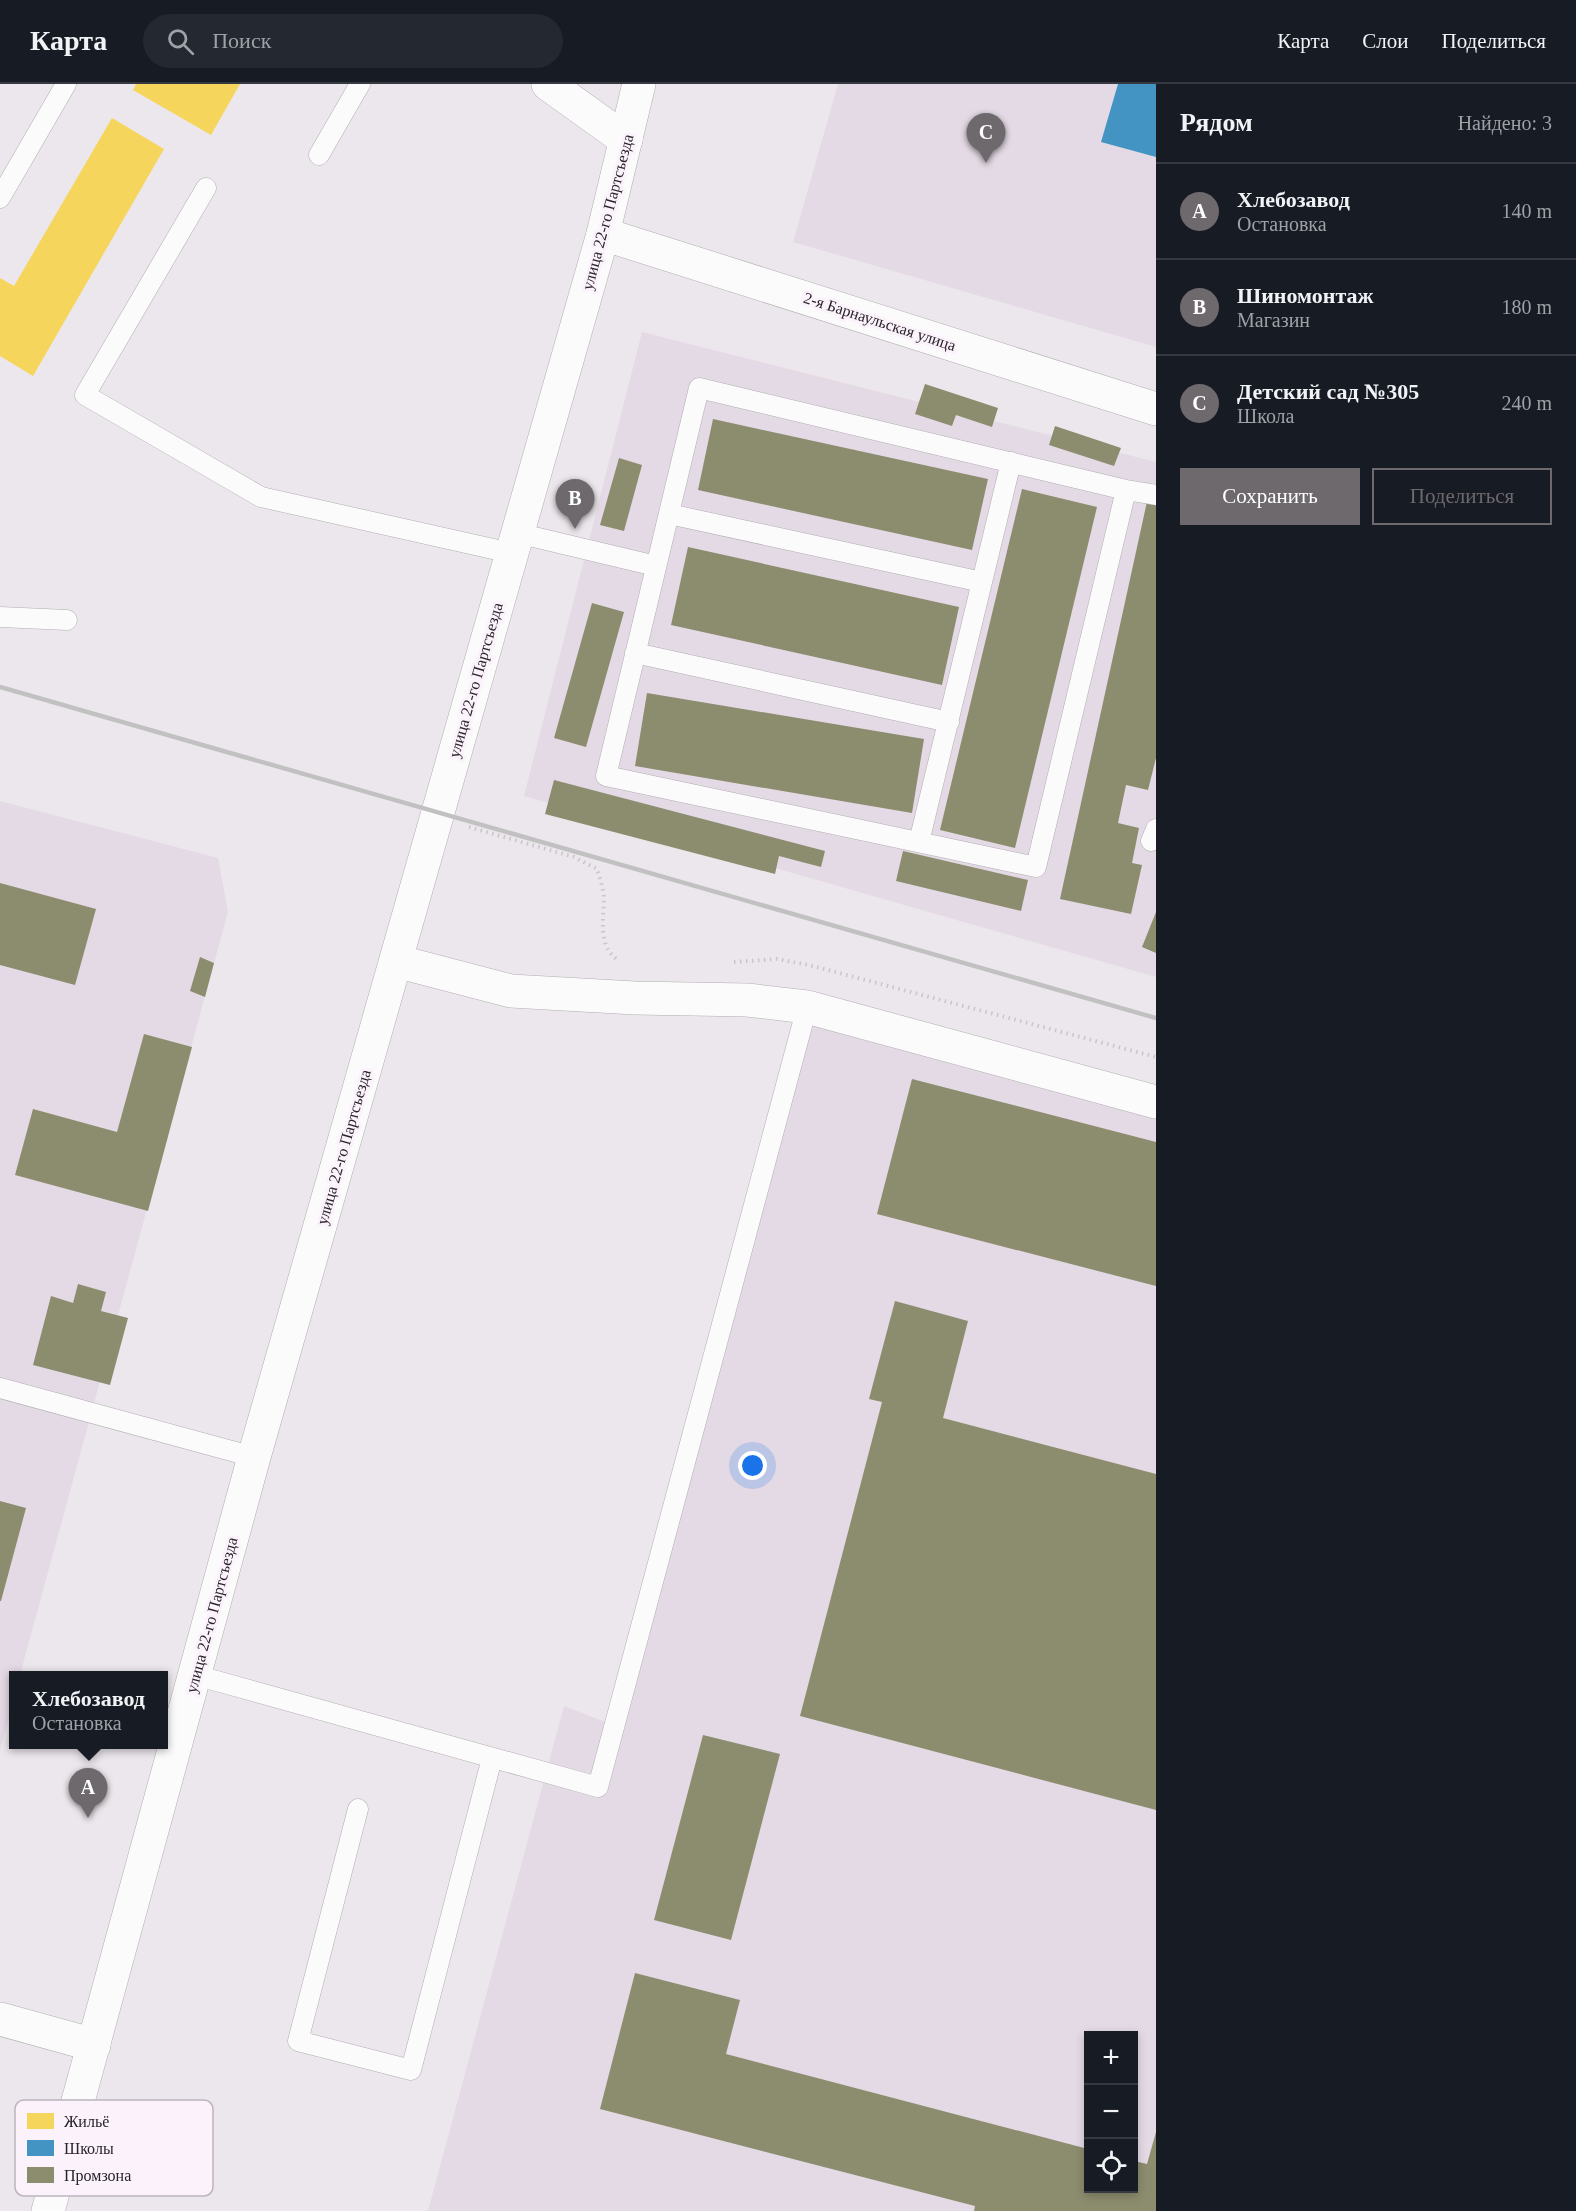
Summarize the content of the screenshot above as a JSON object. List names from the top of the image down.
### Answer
{
  "streets": {
    "main road": ["улица 22-го Партсъезда", "2-я Барнаульская улица"]
  },
  "crossings": [
    ["улица 22-го Партсъезда", "2-я Барнаульская улица"]
  ],
  "legend": ["Жильё", "Школы", "Промзона"],
  "page": {
    "header": "Карта",
    "search": "Поиск",
    "nav": ["Карта", "Слои", "Поделиться"],
    "heading": ["Рядом", "Найдено: 3"],
    "pins": ["C", "B", "A"],
    "list": [
      {
        "mark": "A",
        "name": "Хлебозавод",
        "note": "Остановка",
        "value": "140 m"
      },
      {
        "mark": "B",
        "name": "Шиномонтаж",
        "note": "Магазин",
        "value": "180 m"
      },
      {
        "mark": "C",
        "name": "Детский сад №305",
        "note": "Школа",
        "value": "240 m"
      }
    ],
    "buttons": ["Сохранить", "Поделиться"],
    "popup": ["Хлебозавод", "Остановка"],
    "map_buttons": ["+", "−"]
  }
}
